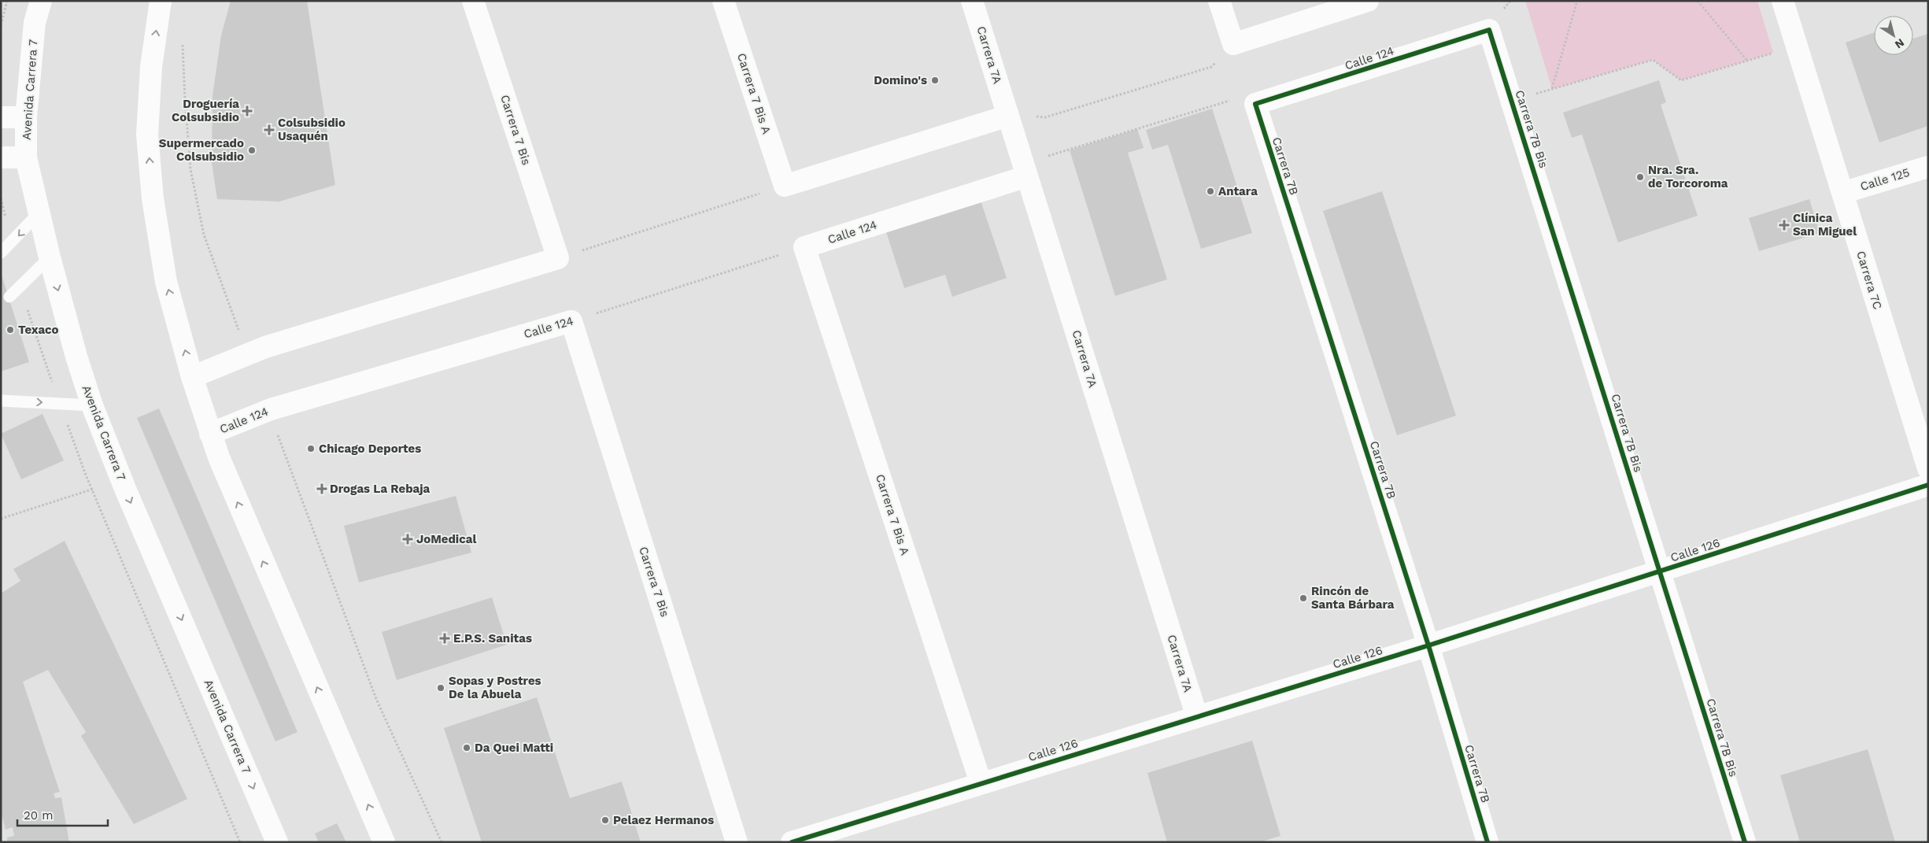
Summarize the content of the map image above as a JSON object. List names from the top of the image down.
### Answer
{
  "streets": {
    "street": [
      "Carrera 7A",
      "Calle 124",
      "Avenida Carrera 7",
      "Carrera 7 Bis A",
      "Carrera 7B Bis",
      "Carrera 7 Bis",
      "Carrera 7B",
      "Calle 125",
      "Carrera 7C",
      "Calle 126"
    ]
  },
  "crossings": [
    ["Carrera 7A", "Calle 124"],
    ["Carrera 7A", "Calle 126"],
    ["Calle 124", "Carrera 7 Bis A"],
    ["Calle 124", "Carrera 7B Bis"],
    ["Calle 124", "Carrera 7 Bis"],
    ["Calle 124", "Carrera 7B"],
    ["Carrera 7 Bis A", "Calle 126"],
    ["Carrera 7B Bis", "Calle 126"],
    ["Carrera 7B", "Calle 126"],
    ["Calle 125", "Carrera 7C"]
  ],
  "places": {
    "other": [
      "Domino's",
      "Supermercado Colsubsidio",
      "Nra. Sra. de Torcoroma",
      "Antara",
      "Texaco",
      "Chicago Deportes",
      "Rincón de Santa Bárbara",
      "Sopas y Postres De la Abuela",
      "Da Quei Matti",
      "Pelaez Hermanos"
    ],
    "health": [
      "Droguería Colsubsidio",
      "Colsubsidio Usaquén",
      "Clínica San Miguel",
      "Drogas La Rebaja",
      "JoMedical",
      "E.P.S. Sanitas"
    ]
  },
  "scale_bar": "20 m",
  "north": "bottom right"
}
